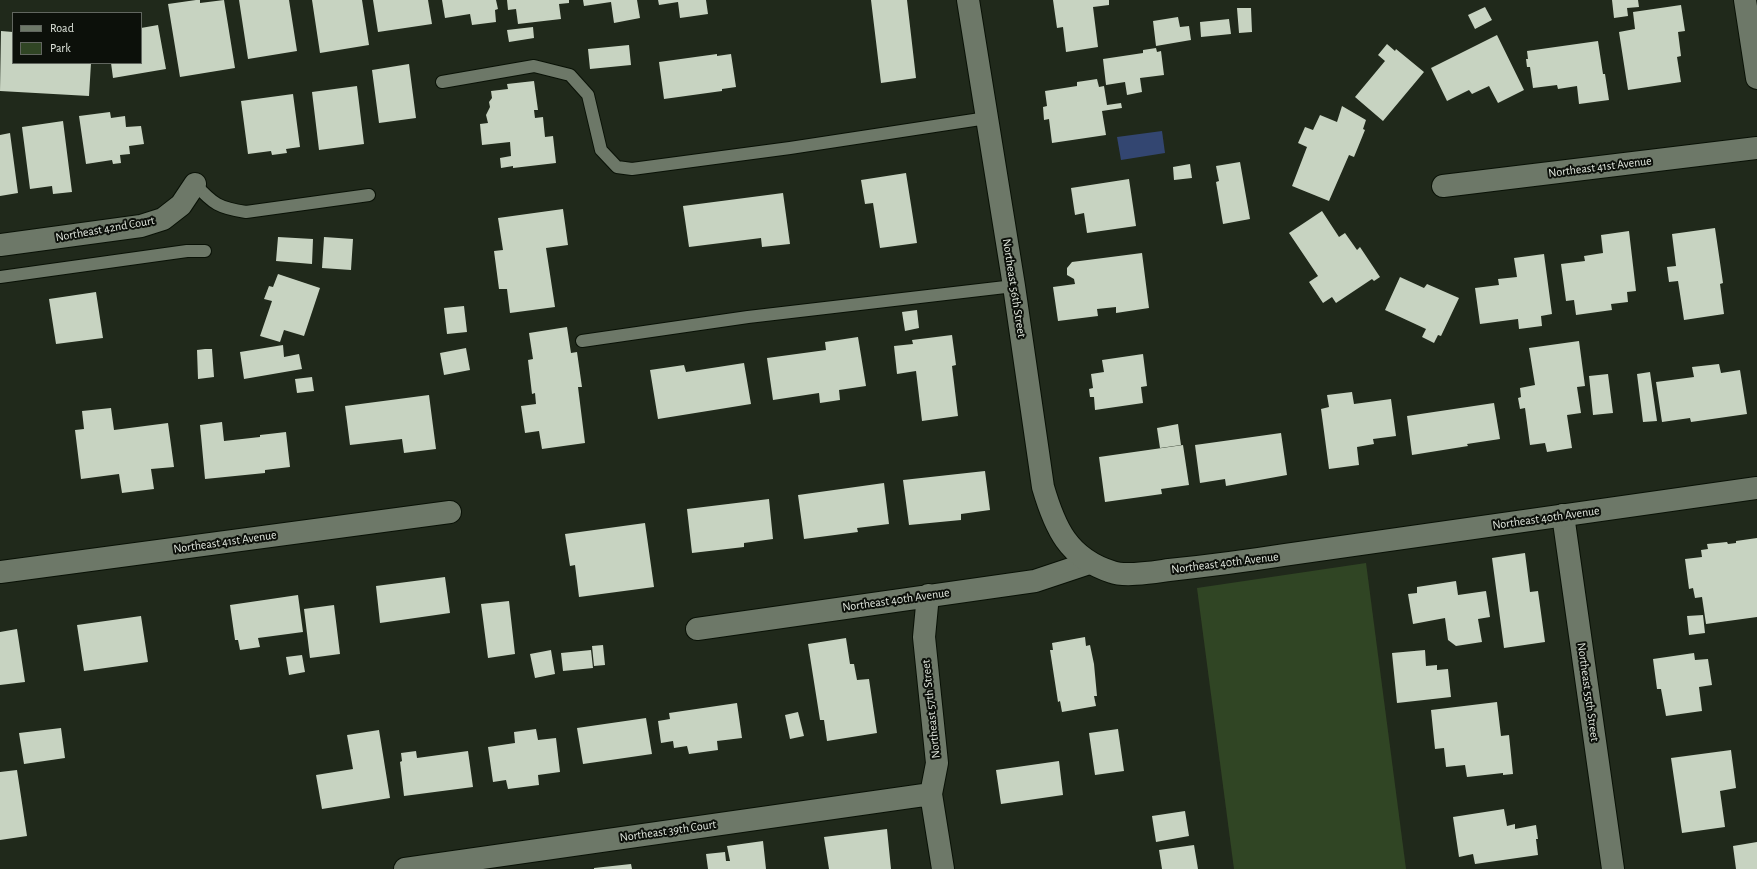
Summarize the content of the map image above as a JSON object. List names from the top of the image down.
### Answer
{
  "streets": {
    "street": [
      "Northeast 41st Avenue",
      "Northeast 42nd Court",
      "Northeast 56th Street",
      "Northeast 40th Avenue",
      "Northeast 55th Street",
      "Northeast 57th Street",
      "Northeast 39th Court"
    ]
  },
  "crossings": [
    ["Northeast 56th Street", "Northeast 40th Avenue"],
    ["Northeast 40th Avenue", "Northeast 55th Street"],
    ["Northeast 40th Avenue", "Northeast 57th Street"],
    ["Northeast 57th Street", "Northeast 39th Court"]
  ],
  "legend": ["Road", "Park"]
}
